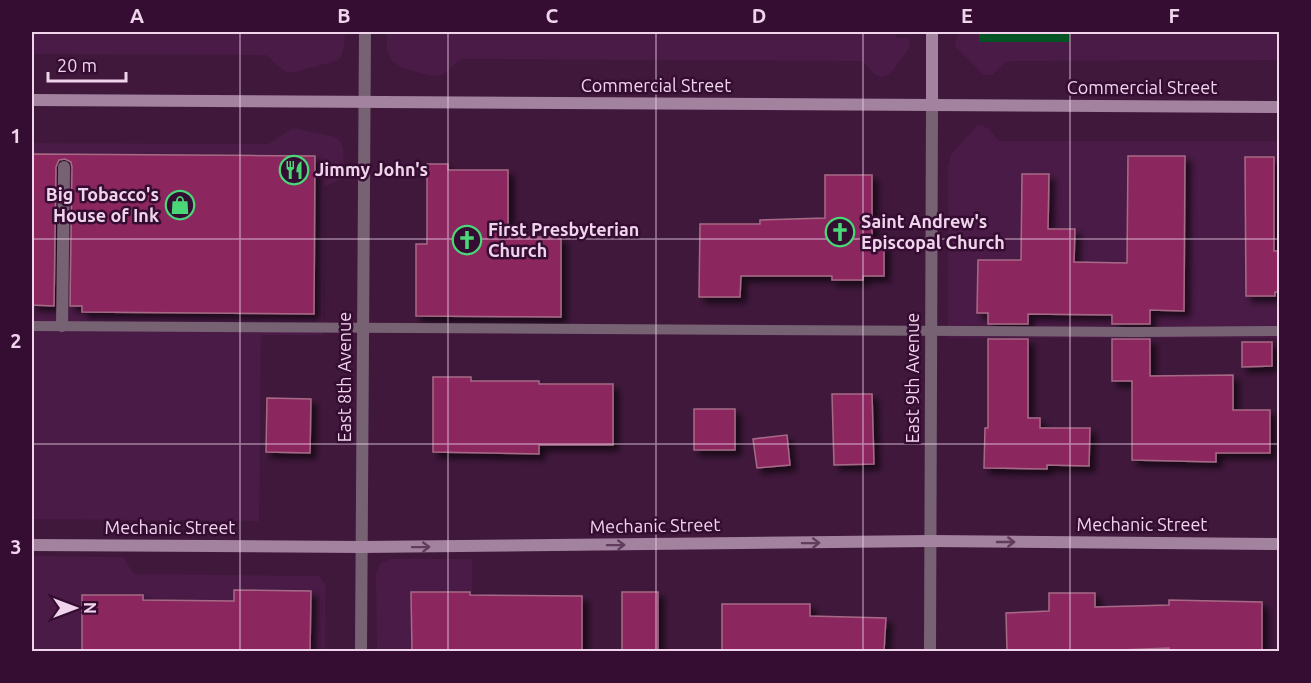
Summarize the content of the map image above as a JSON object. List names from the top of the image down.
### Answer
{
  "streets": {
    "street": [
      "Commercial Street",
      "East 8th Avenue",
      "East 9th Avenue",
      "Mechanic Street"
    ]
  },
  "crossings": [
    ["Commercial Street", "East 8th Avenue"],
    ["Commercial Street", "East 9th Avenue"],
    ["East 8th Avenue", "Mechanic Street"],
    ["East 9th Avenue", "Mechanic Street"]
  ],
  "one_way": ["Mechanic Street"],
  "places": {
    "restaurant": ["Jimmy John's"],
    "shop": ["Big Tobacco's House of Ink"],
    "church": ["Saint Andrew's Episcopal Church", "First Presbyterian Church"]
  },
  "scale_bar": "20 m",
  "north": "right",
  "grid": {
    "columns": [
      "A",
      "B",
      "C",
      "D",
      "E",
      "F"
    ],
    "rows": ["1", "2", "3"]
  }
}
